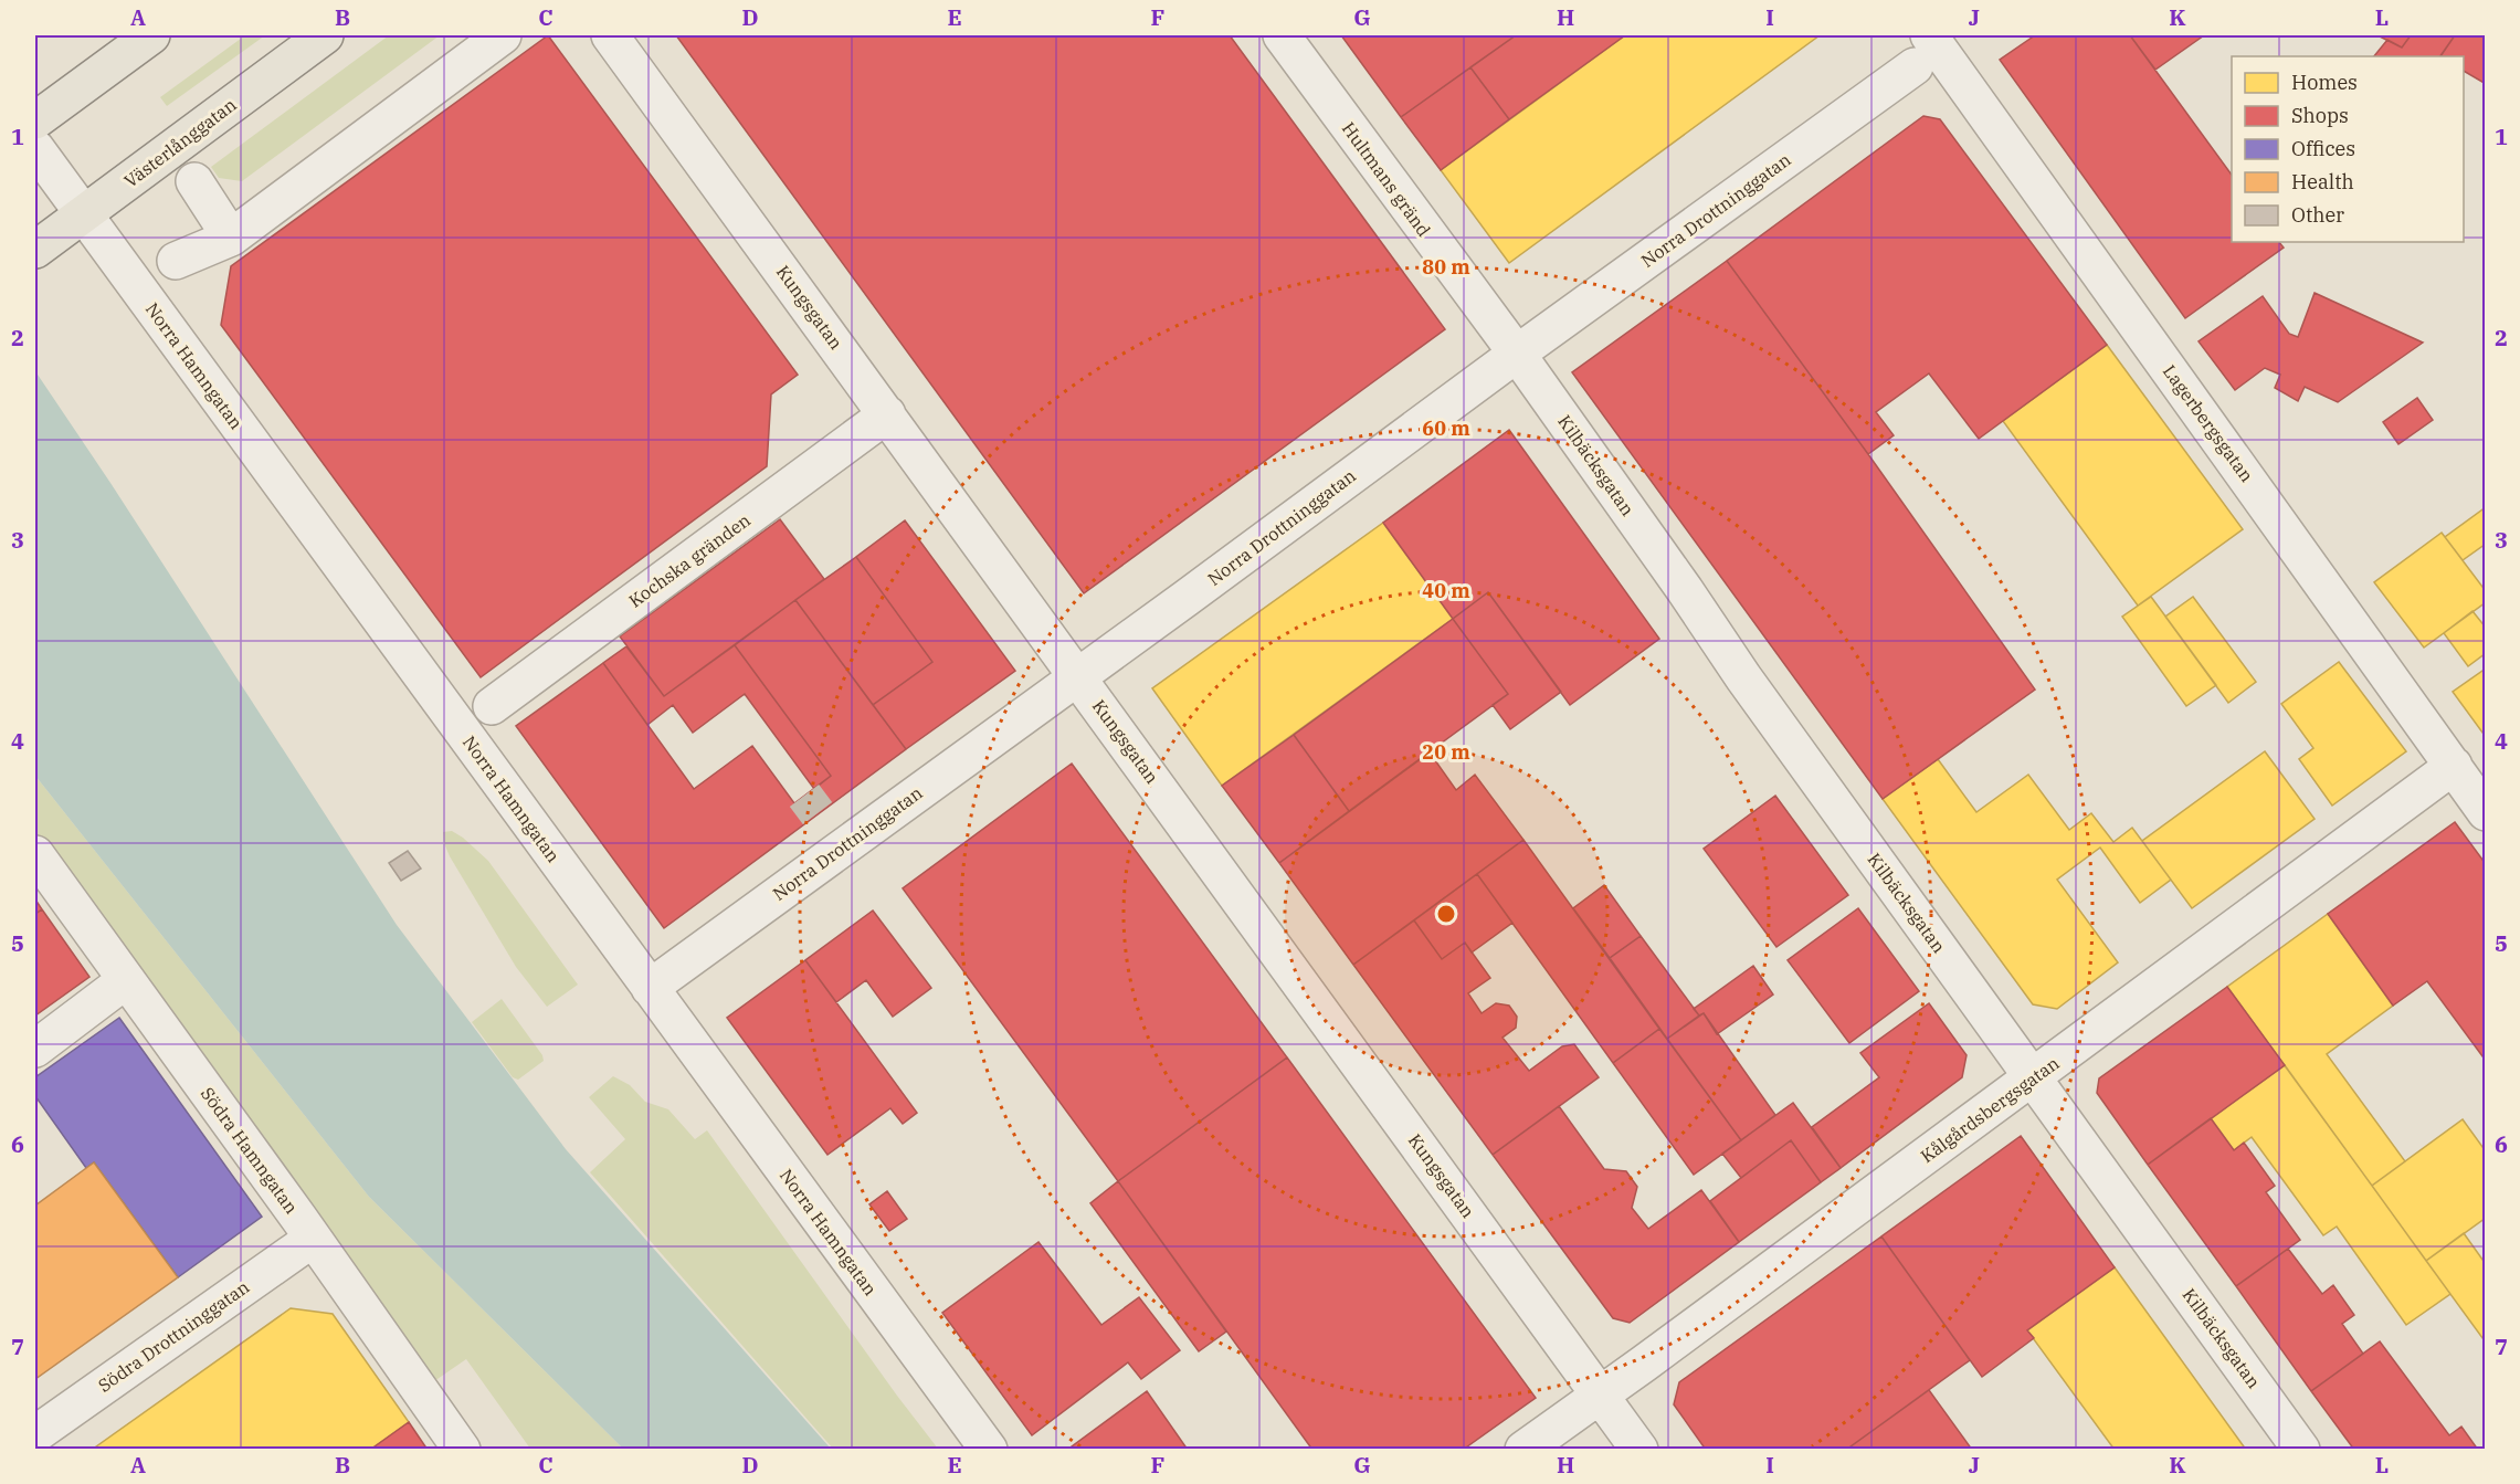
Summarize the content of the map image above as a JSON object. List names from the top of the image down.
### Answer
{
  "streets": {
    "main road": ["Västerlånggatan"],
    "street": [
      "Hultmans gränd",
      "Norra Drottninggatan",
      "Kungsgatan",
      "Norra Hamngatan",
      "Lagerbergsgatan",
      "Kilbäcksgatan",
      "Kochska gränden",
      "Kålgårdsbergsgatan",
      "Södra Hamngatan",
      "Södra Drottninggatan"
    ]
  },
  "crossings": [
    ["Västerlånggatan", "Norra Hamngatan"],
    ["Hultmans gränd", "Norra Drottninggatan"],
    ["Hultmans gränd", "Kilbäcksgatan"],
    ["Norra Drottninggatan", "Kungsgatan"],
    ["Norra Drottninggatan", "Norra Hamngatan"],
    ["Norra Drottninggatan", "Lagerbergsgatan"],
    ["Norra Drottninggatan", "Kilbäcksgatan"],
    ["Kungsgatan", "Kochska gränden"],
    ["Kungsgatan", "Kålgårdsbergsgatan"],
    ["Lagerbergsgatan", "Kålgårdsbergsgatan"],
    ["Kilbäcksgatan", "Kålgårdsbergsgatan"],
    ["Södra Hamngatan", "Södra Drottninggatan"]
  ],
  "legend": [
    "Homes",
    "Shops",
    "Offices",
    "Health",
    "Other"
  ],
  "grid": {
    "columns": [
      "A",
      "B",
      "C",
      "D",
      "E",
      "F",
      "G",
      "H",
      "I",
      "J",
      "K",
      "L"
    ],
    "rows": [
      "1",
      "2",
      "3",
      "4",
      "5",
      "6",
      "7"
    ]
  },
  "rings": [
    "80 m",
    "60 m",
    "40 m",
    "20 m"
  ]
}
